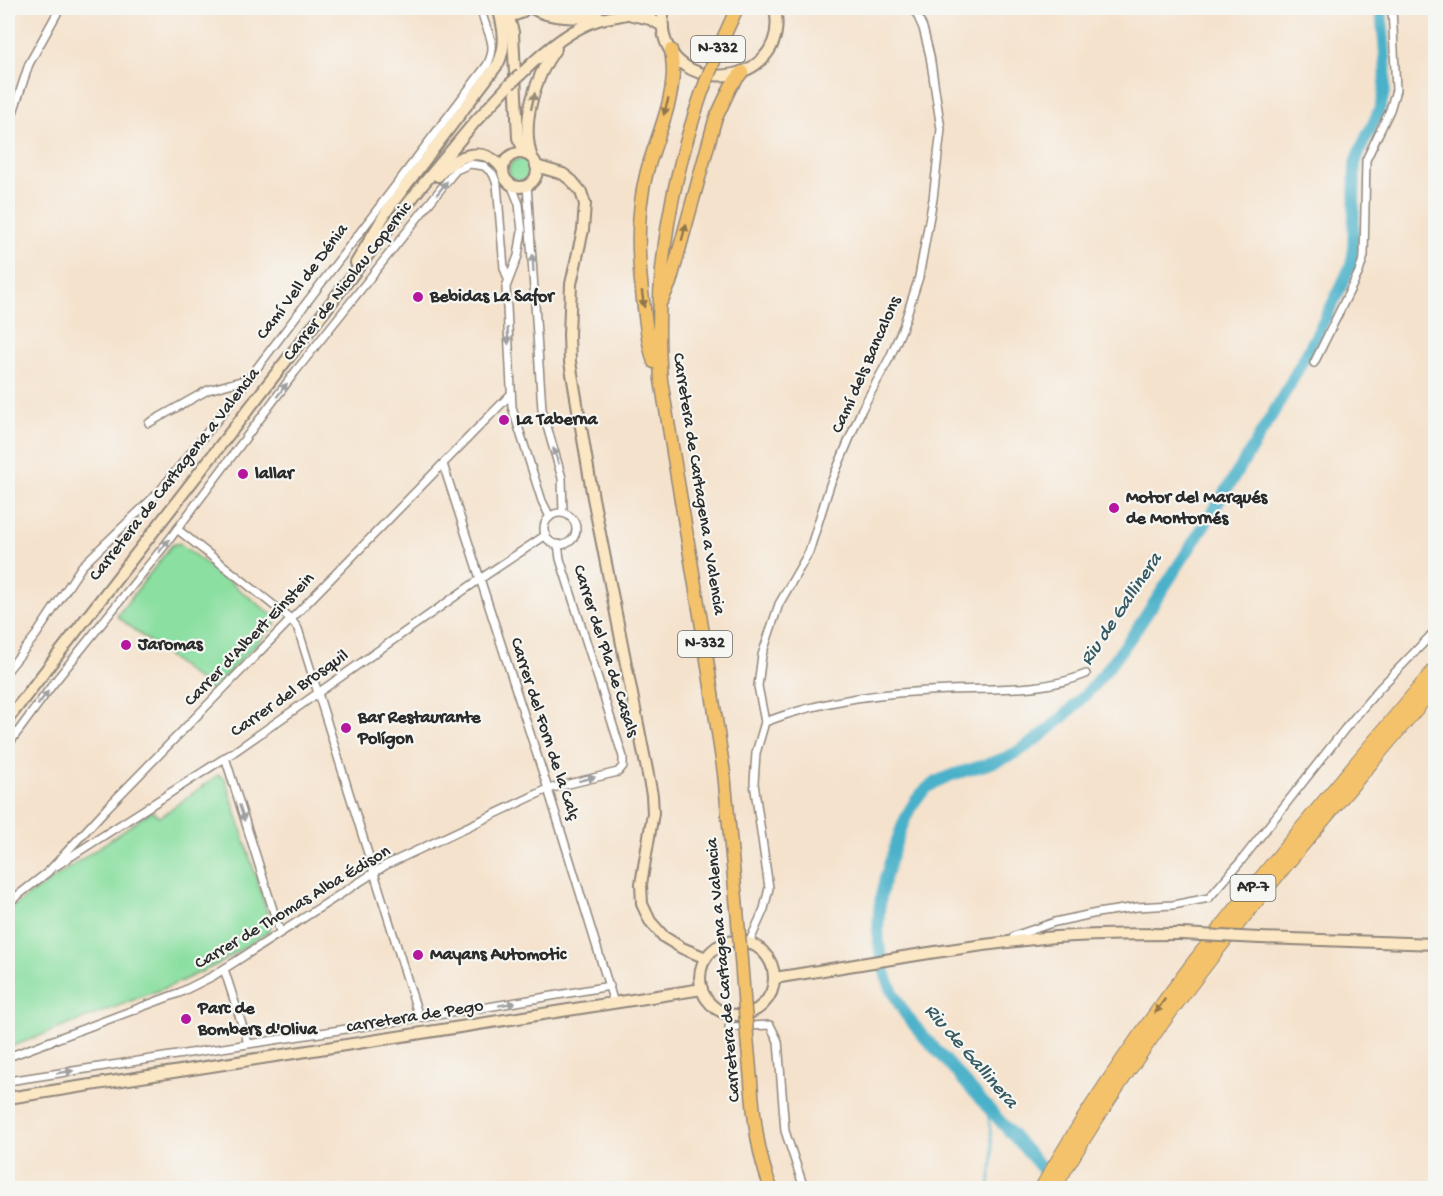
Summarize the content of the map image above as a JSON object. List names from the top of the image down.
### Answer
{
  "streets": {
    "highway": ["N-332", "Carretera de Cartagena a Valencia", "AP-7"],
    "main road": ["carretera de Pego"],
    "street": [
      "Camí Vell de Dénia",
      "Carrer de Nicolau Copernic",
      "Camí dels Bancalons",
      "Carrer d'Albert Einstein",
      "Carrer del Pla de Casals",
      "Carrer del Brosquil",
      "Carrer del Forn de la Calç",
      "Carrer de Thomas Alba Édison"
    ]
  },
  "crossings": [
    ["Carrer d'Albert Einstein", "Carrer del Brosquil"],
    ["Carrer d'Albert Einstein", "Carrer del Forn de la Calç"],
    ["Carrer del Pla de Casals", "Carrer del Brosquil"],
    ["Carrer del Pla de Casals", "Carrer de Thomas Alba Édison"],
    ["Carrer del Brosquil", "Carrer del Forn de la Calç"],
    ["Carrer del Forn de la Calç", "Carrer de Thomas Alba Édison"],
    ["Carrer del Forn de la Calç", "carretera de Pego"]
  ],
  "water": ["Riu de Gallinera"],
  "places": [
    "Bebidas La Safor",
    "La Taberna",
    "lallar",
    "Motor del Marqués de Montornés",
    "Jaromas",
    "Bar Restaurante Polígon",
    "Mayans Automotic",
    "Parc de Bombers d'Oliva"
  ]
}
